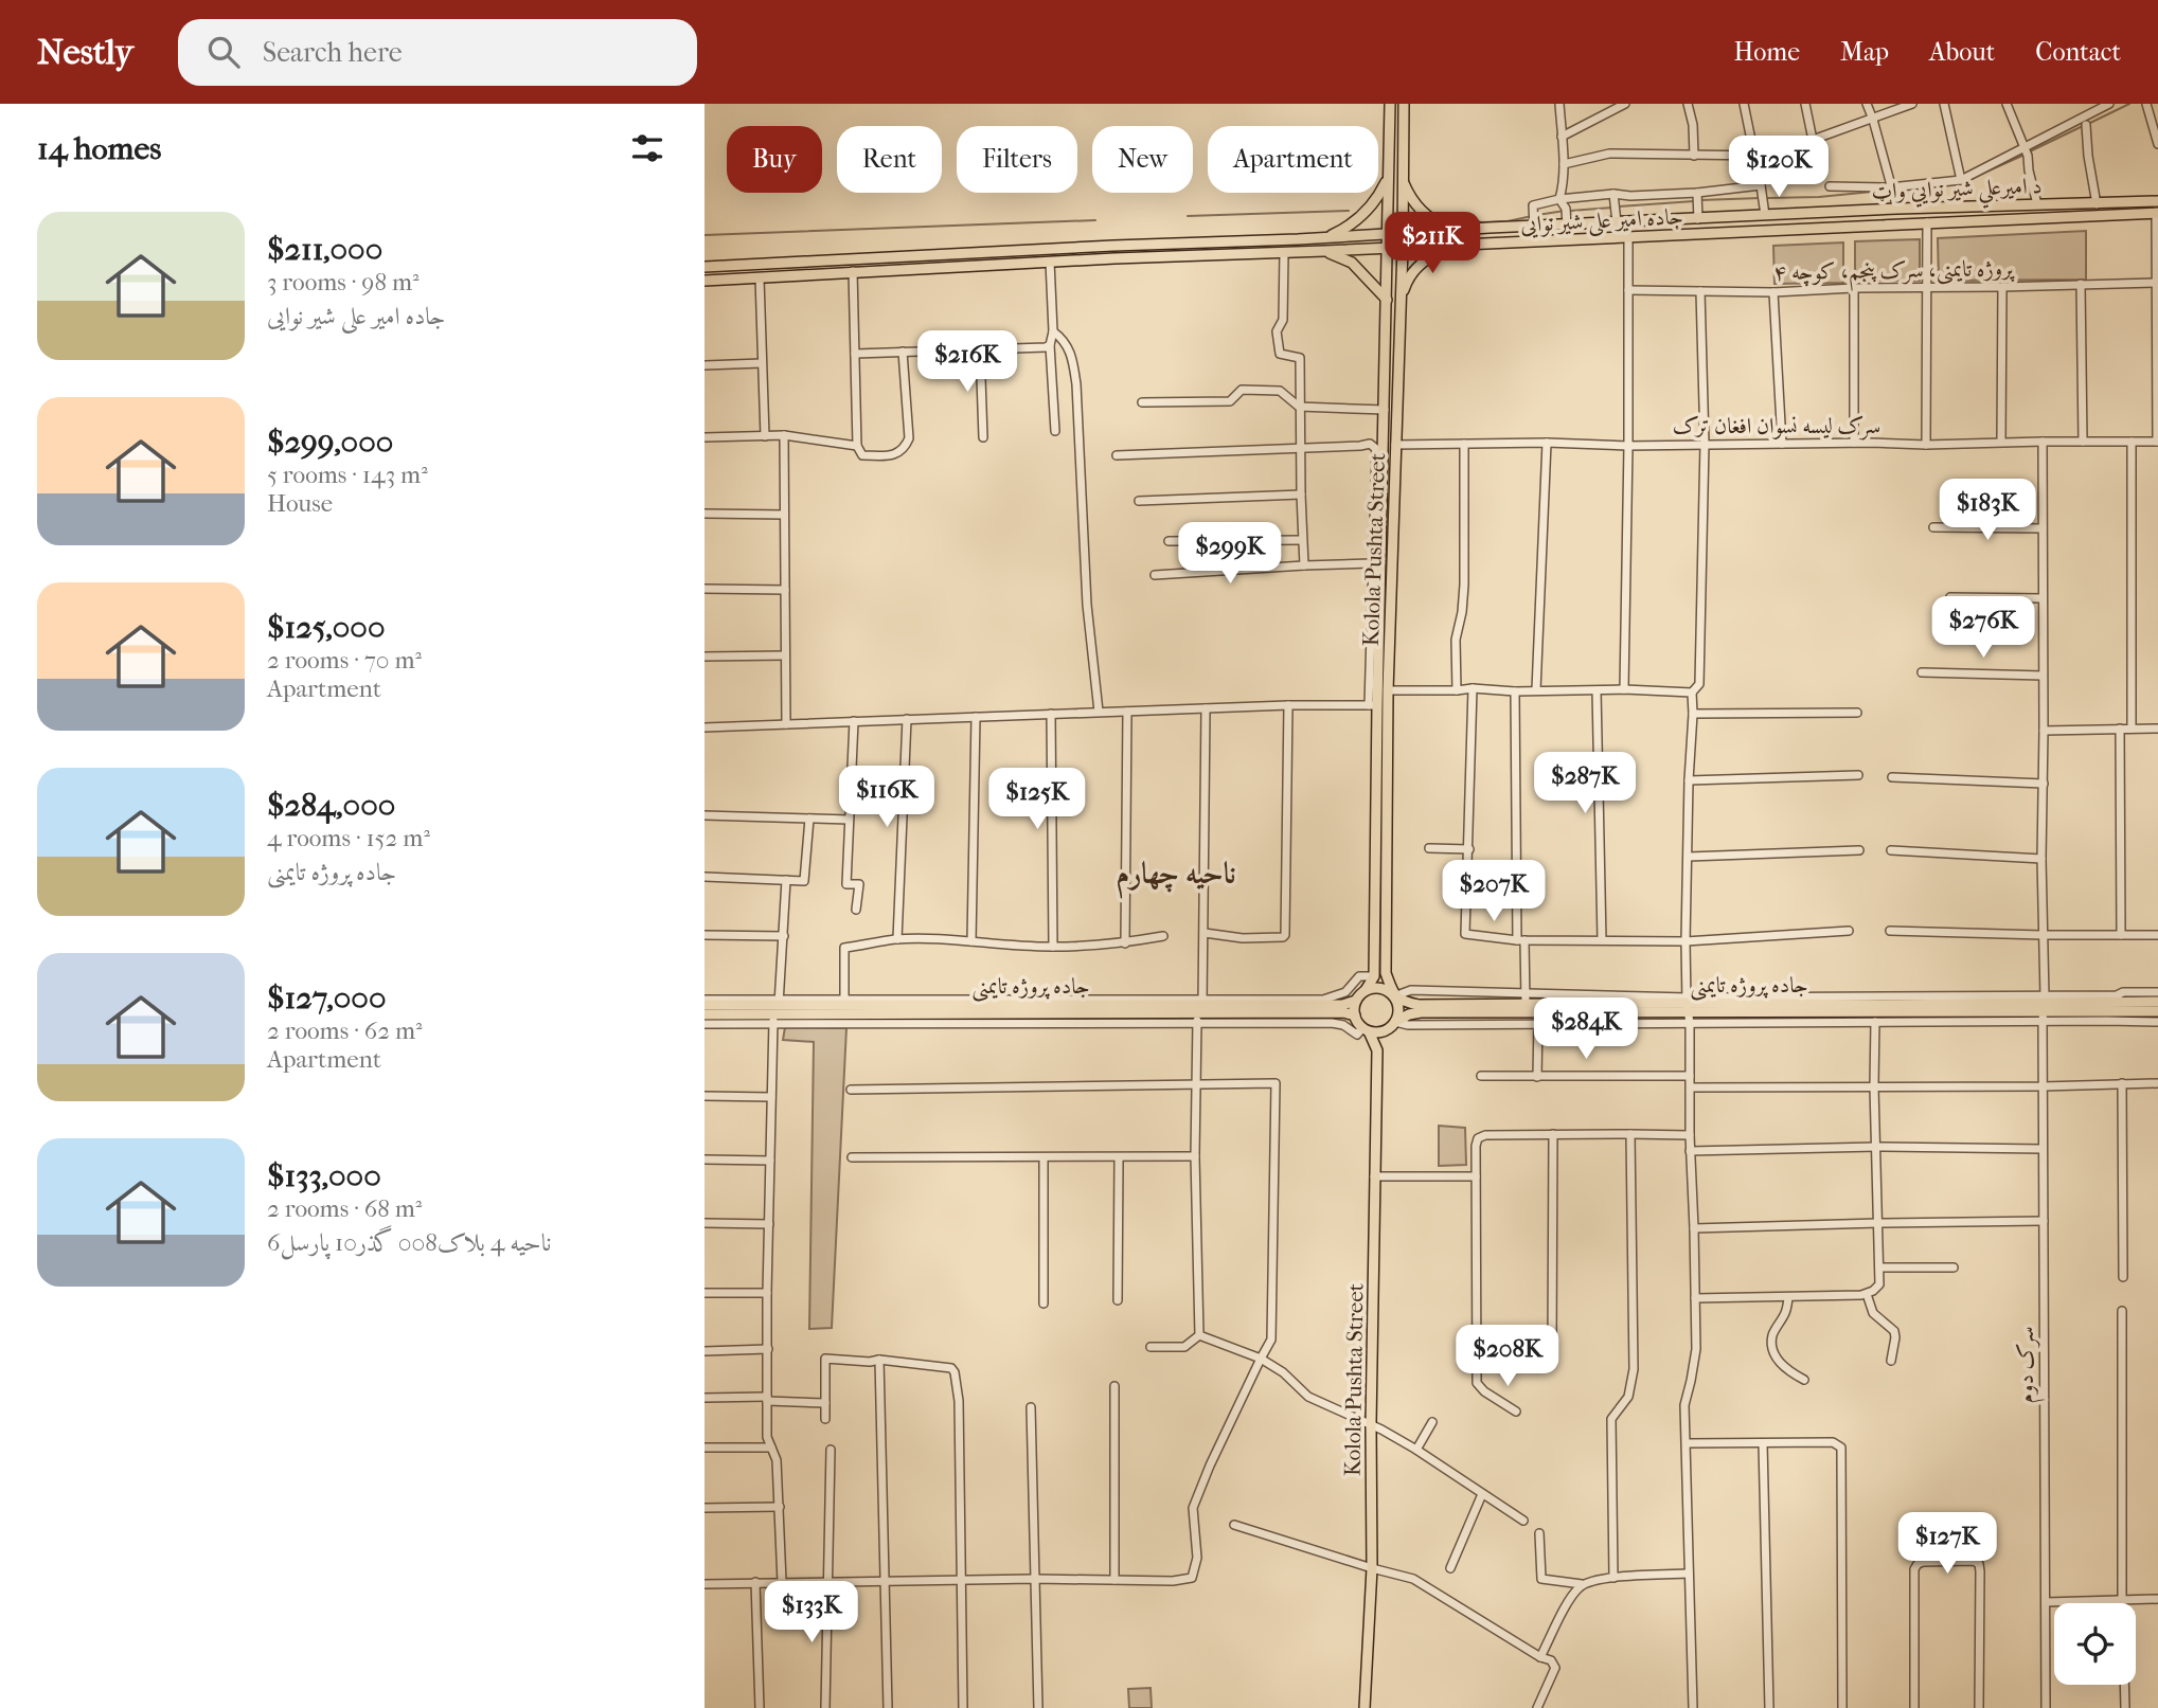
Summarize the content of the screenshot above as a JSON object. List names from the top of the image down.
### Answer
{
  "streets": {
    "main road": [
      "د امیرعلي شیر نوايي واټ",
      "جاده امیر علی شیر نوایی",
      "Kolola Pushta Street",
      "جاده پروژه تایمنی"
    ],
    "street": ["پروژه تایمنی، سرک پنجم، کوچه ۴", "سرک لیسه نسوان افغان‌ ترک", "سرک دوم"]
  },
  "crossings": [
    ["د امیرعلي شیر نوايي واټ", "Kolola Pushta Street"],
    ["جاده امیر علی شیر نوایی", "Kolola Pushta Street"],
    ["سرک لیسه نسوان افغان‌ ترک", "Kolola Pushta Street"],
    ["سرک لیسه نسوان افغان‌ ترک", "سرک دوم"],
    ["Kolola Pushta Street", "جاده پروژه تایمنی"],
    ["جاده پروژه تایمنی", "سرک دوم"]
  ],
  "districts": ["ناحیه چهارم"],
  "page": {
    "header": "Nestly",
    "search": "Search here",
    "nav": [
      "Home",
      "Map",
      "About",
      "Contact"
    ],
    "heading": "14 homes",
    "chip": [
      "Buy",
      "Rent",
      "Filters",
      "New",
      "Apartment"
    ],
    "price": [
      "$120K",
      "$211K",
      "$216K",
      "$183K",
      "$299K",
      "$276K",
      "$287K",
      "$116K",
      "$125K",
      "$207K",
      "$284K",
      "$208K",
      "$127K",
      "$133K"
    ],
    "list": [
      {
        "name": "$211,000",
        "note": "3 rooms · 98 m² · جاده امیر علی شیر نوایی"
      },
      {
        "name": "$299,000",
        "note": "5 rooms · 143 m² · House"
      },
      {
        "name": "$125,000",
        "note": "2 rooms · 70 m² · Apartment"
      },
      {
        "name": "$284,000",
        "note": "4 rooms · 152 m² · جاده پروژه تایمنی"
      },
      {
        "name": "$127,000",
        "note": "2 rooms · 62 m² · Apartment"
      },
      {
        "name": "$133,000",
        "note": "2 rooms · 68 m² · ناحیه 4 بلاک008 گذر10 پارسل6"
      }
    ]
  }
}
